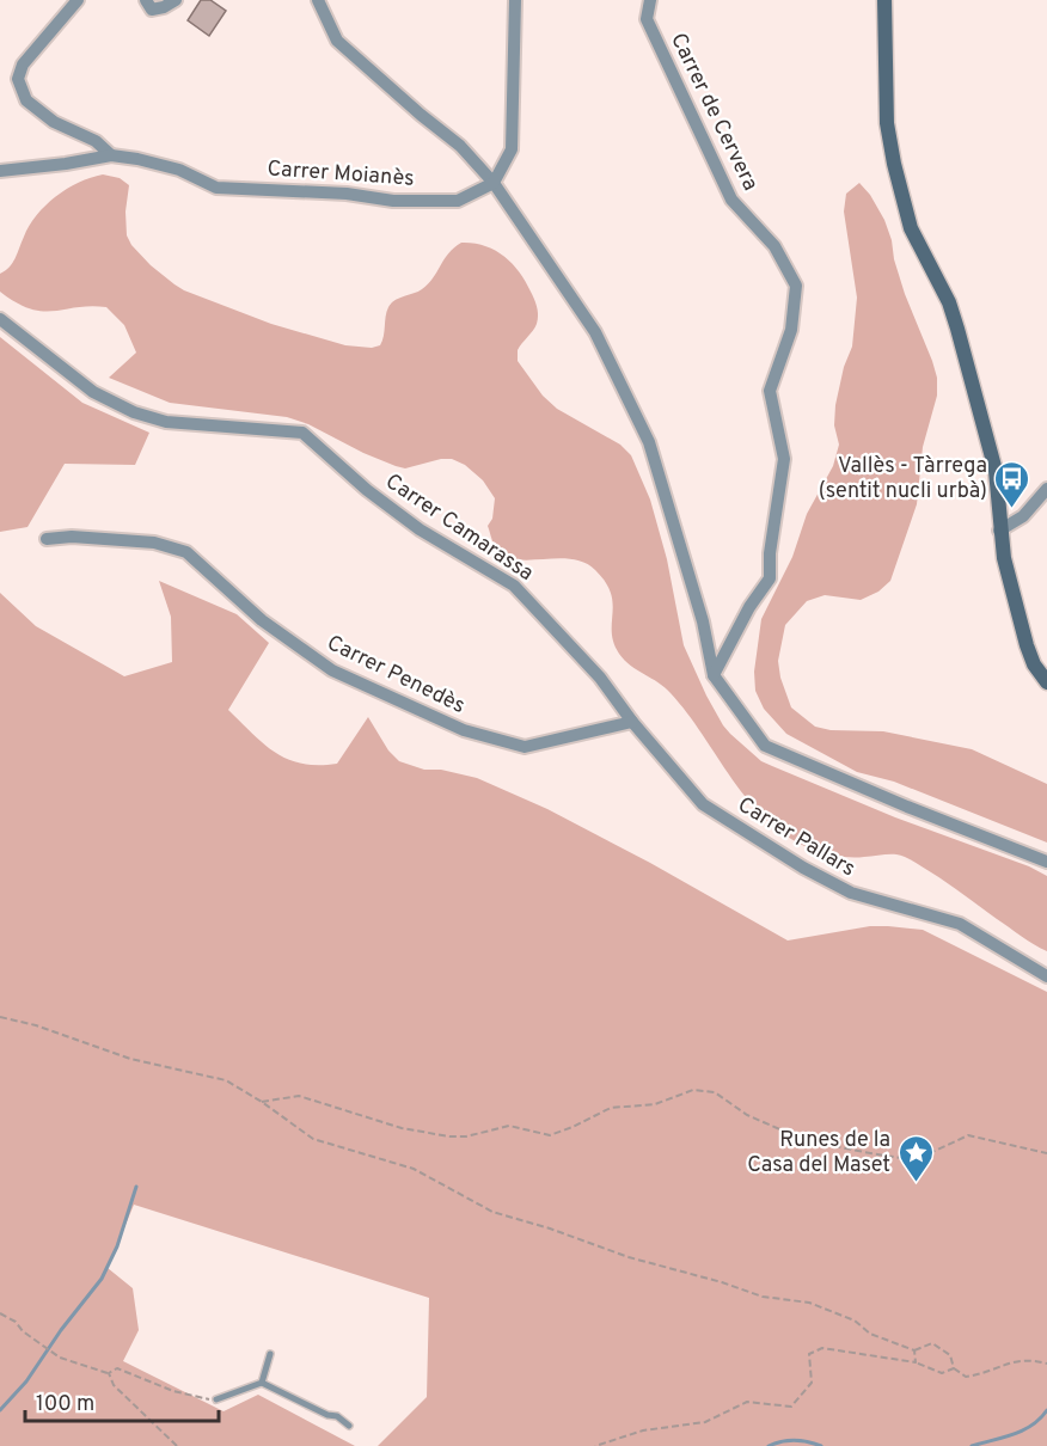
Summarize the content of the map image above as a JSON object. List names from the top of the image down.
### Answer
{
  "streets": {
    "street": [
      "Carrer de Cervera",
      "Carrer Moianès",
      "Carrer Camarassa",
      "Carrer Penedès",
      "Carrer Pallars"
    ]
  },
  "crossings": [
    ["Carrer Camarassa", "Carrer Penedès"],
    ["Carrer Camarassa", "Carrer Pallars"],
    ["Carrer Penedès", "Carrer Pallars"]
  ],
  "places": {
    "bus stop": ["Vallès - Tàrrega (sentit nucli urbà)"],
    "place": ["Runes de la Casa del Maset"]
  },
  "scale_bar": "100 m"
}
